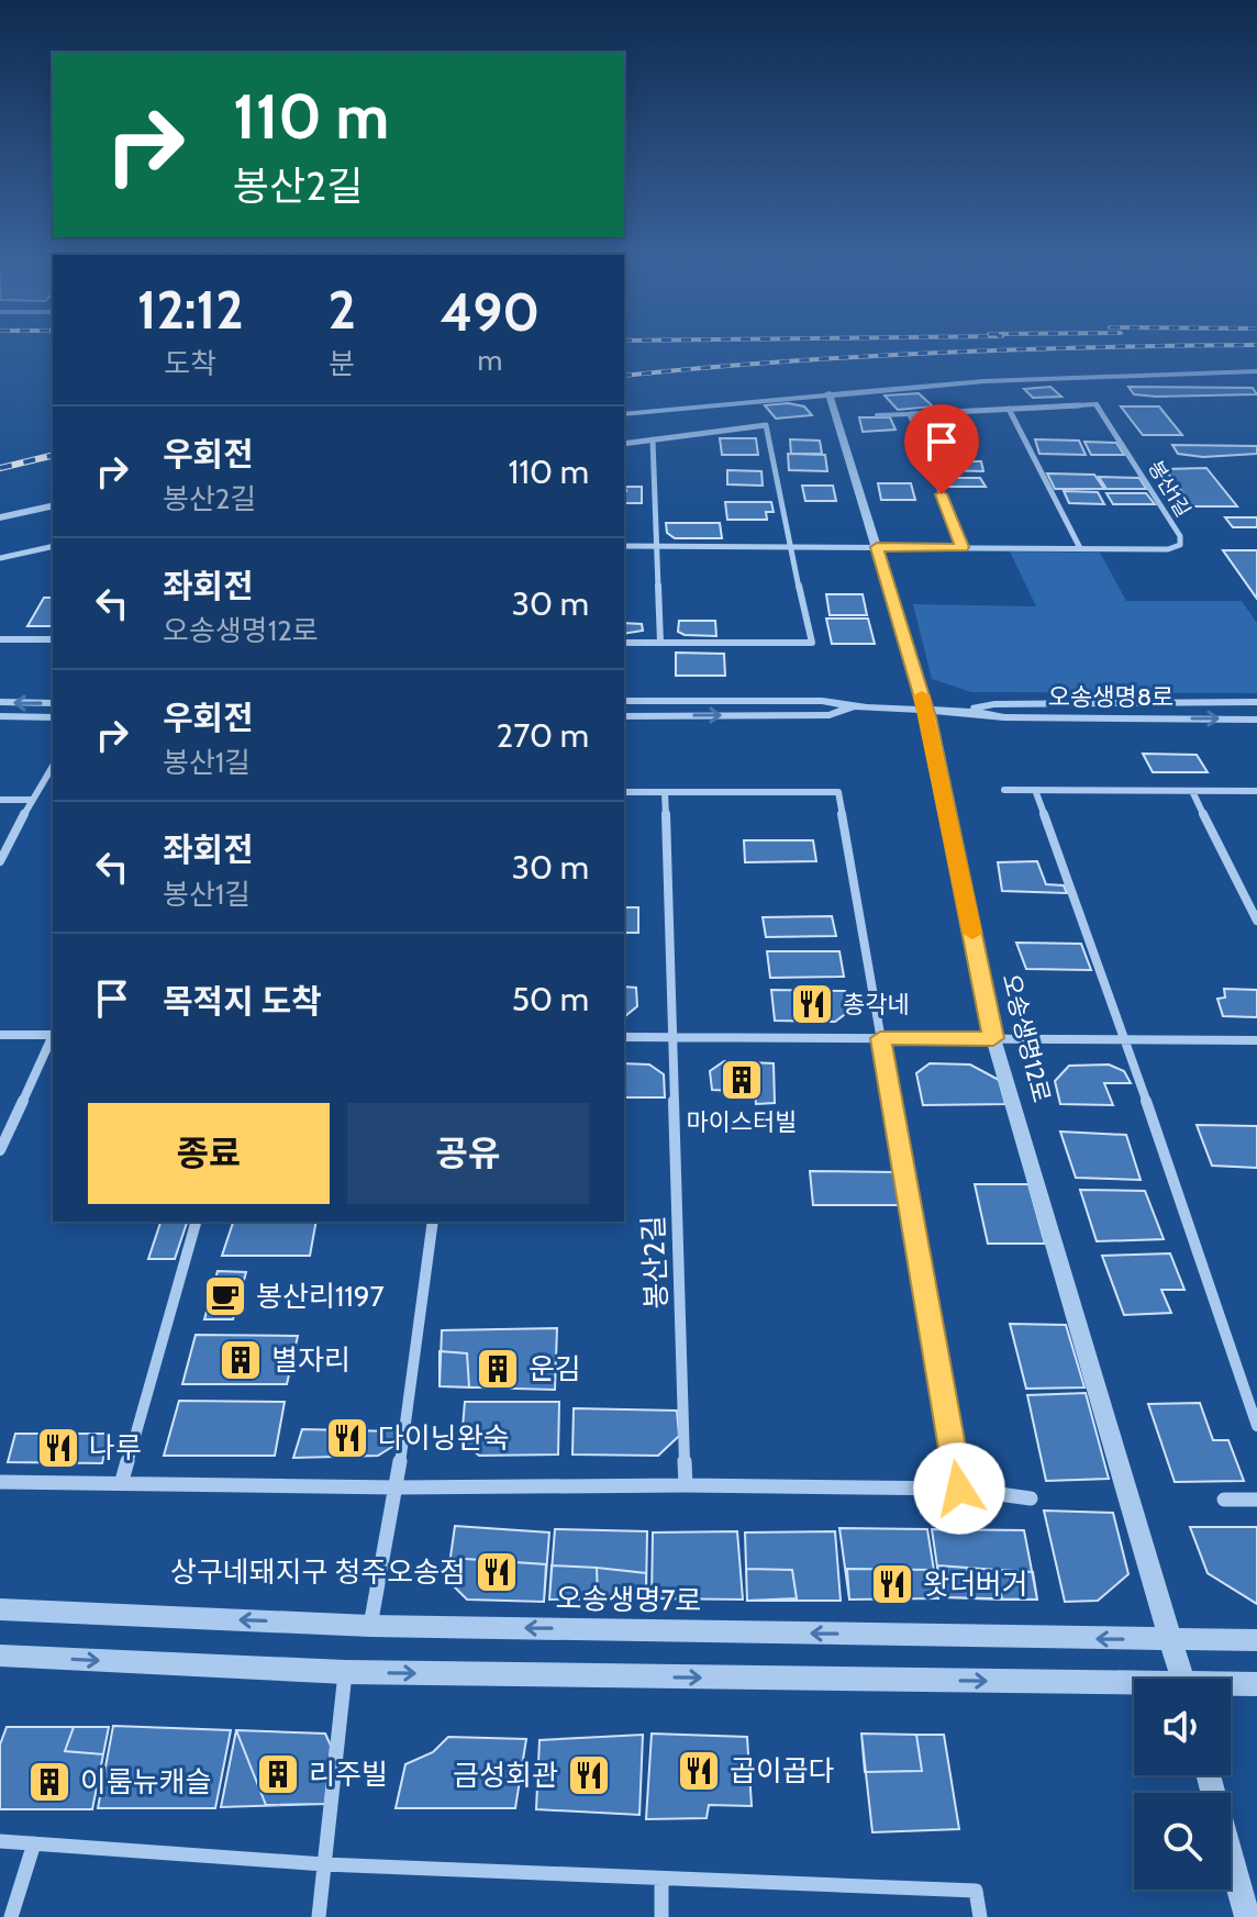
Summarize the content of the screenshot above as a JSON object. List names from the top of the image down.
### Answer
{
  "streets": {
    "street": [
      "봉산1길",
      "오송생명8로",
      "오송생명12로",
      "봉산2길",
      "오송생명7로"
    ]
  },
  "crossings": [
    ["봉산1길", "오송생명12로"],
    ["오송생명8로", "오송생명12로"],
    ["오송생명12로", "오송생명7로"]
  ],
  "places": {
    "restaurant": [
      "총각네",
      "다이닝완숙",
      "나루",
      "상구네돼지구 청주오송점",
      "왓더버거",
      "곱이곱다",
      "금성회관"
    ],
    "building": [
      "마이스터빌",
      "별자리",
      "운김",
      "리주빌",
      "이룸뉴캐슬"
    ],
    "cafe": ["봉산리1197"]
  },
  "page": {
    "turn": ["110 m", "봉산2길"],
    "eta": [
      "12:12",
      "도착",
      "2",
      "분",
      "490",
      "m"
    ],
    "list": [
      {
        "name": "우회전",
        "note": "봉산2길",
        "value": "110 m"
      },
      {
        "name": "좌회전",
        "note": "오송생명12로",
        "value": "30 m"
      },
      {
        "name": "우회전",
        "note": "봉산1길",
        "value": "270 m"
      },
      {
        "name": "좌회전",
        "note": "봉산1길",
        "value": "30 m"
      },
      {
        "name": "목적지 도착",
        "value": "50 m"
      }
    ],
    "buttons": ["종료", "공유"]
  }
}
